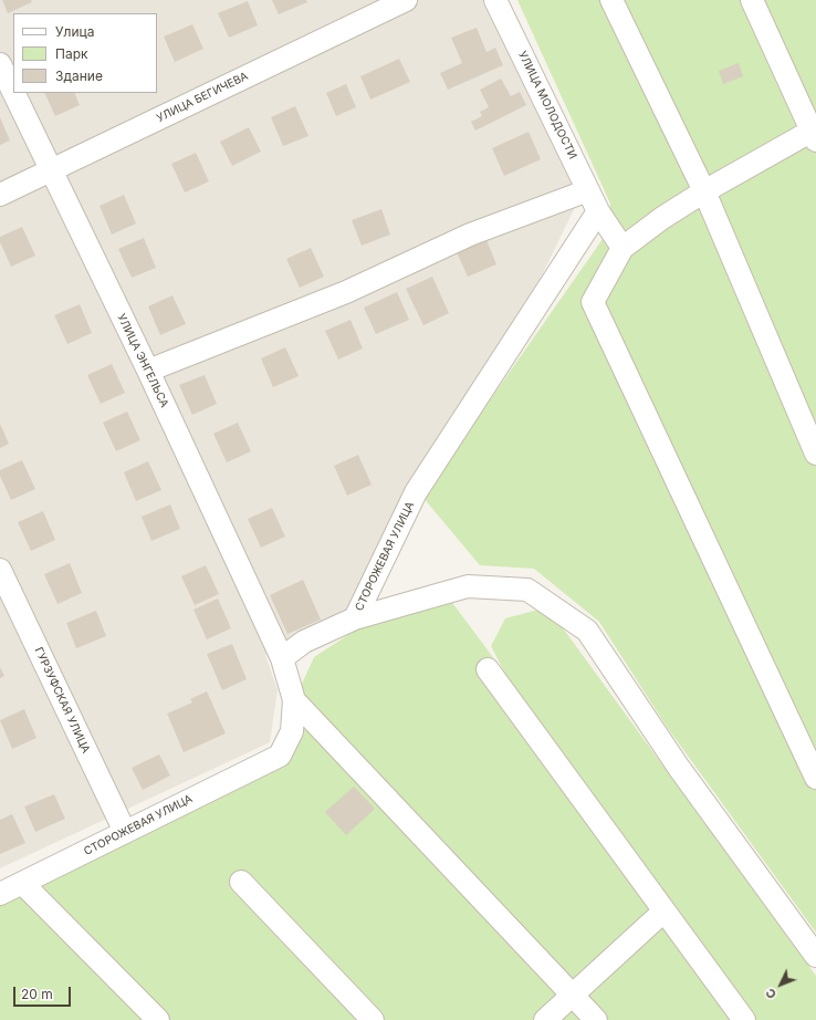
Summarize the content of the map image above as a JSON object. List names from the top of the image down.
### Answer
{
  "streets": {
    "street": [
      "УЛИЦА БЕГИЧЕВА",
      "УЛИЦА МОЛОДОСТИ",
      "УЛИЦА ЭНГЕЛЬСА",
      "СТОРОЖЕВАЯ УЛИЦА",
      "ГУРЗУФСКАЯ УЛИЦА"
    ]
  },
  "crossings": [
    ["УЛИЦА БЕГИЧЕВА", "УЛИЦА ЭНГЕЛЬСА"],
    ["УЛИЦА МОЛОДОСТИ", "СТОРОЖЕВАЯ УЛИЦА"],
    ["УЛИЦА ЭНГЕЛЬСА", "СТОРОЖЕВАЯ УЛИЦА"],
    ["СТОРОЖЕВАЯ УЛИЦА", "ГУРЗУФСКАЯ УЛИЦА"]
  ],
  "legend": ["Улица", "Парк", "Здание"],
  "scale_bar": "20 m",
  "north": "bottom left"
}
